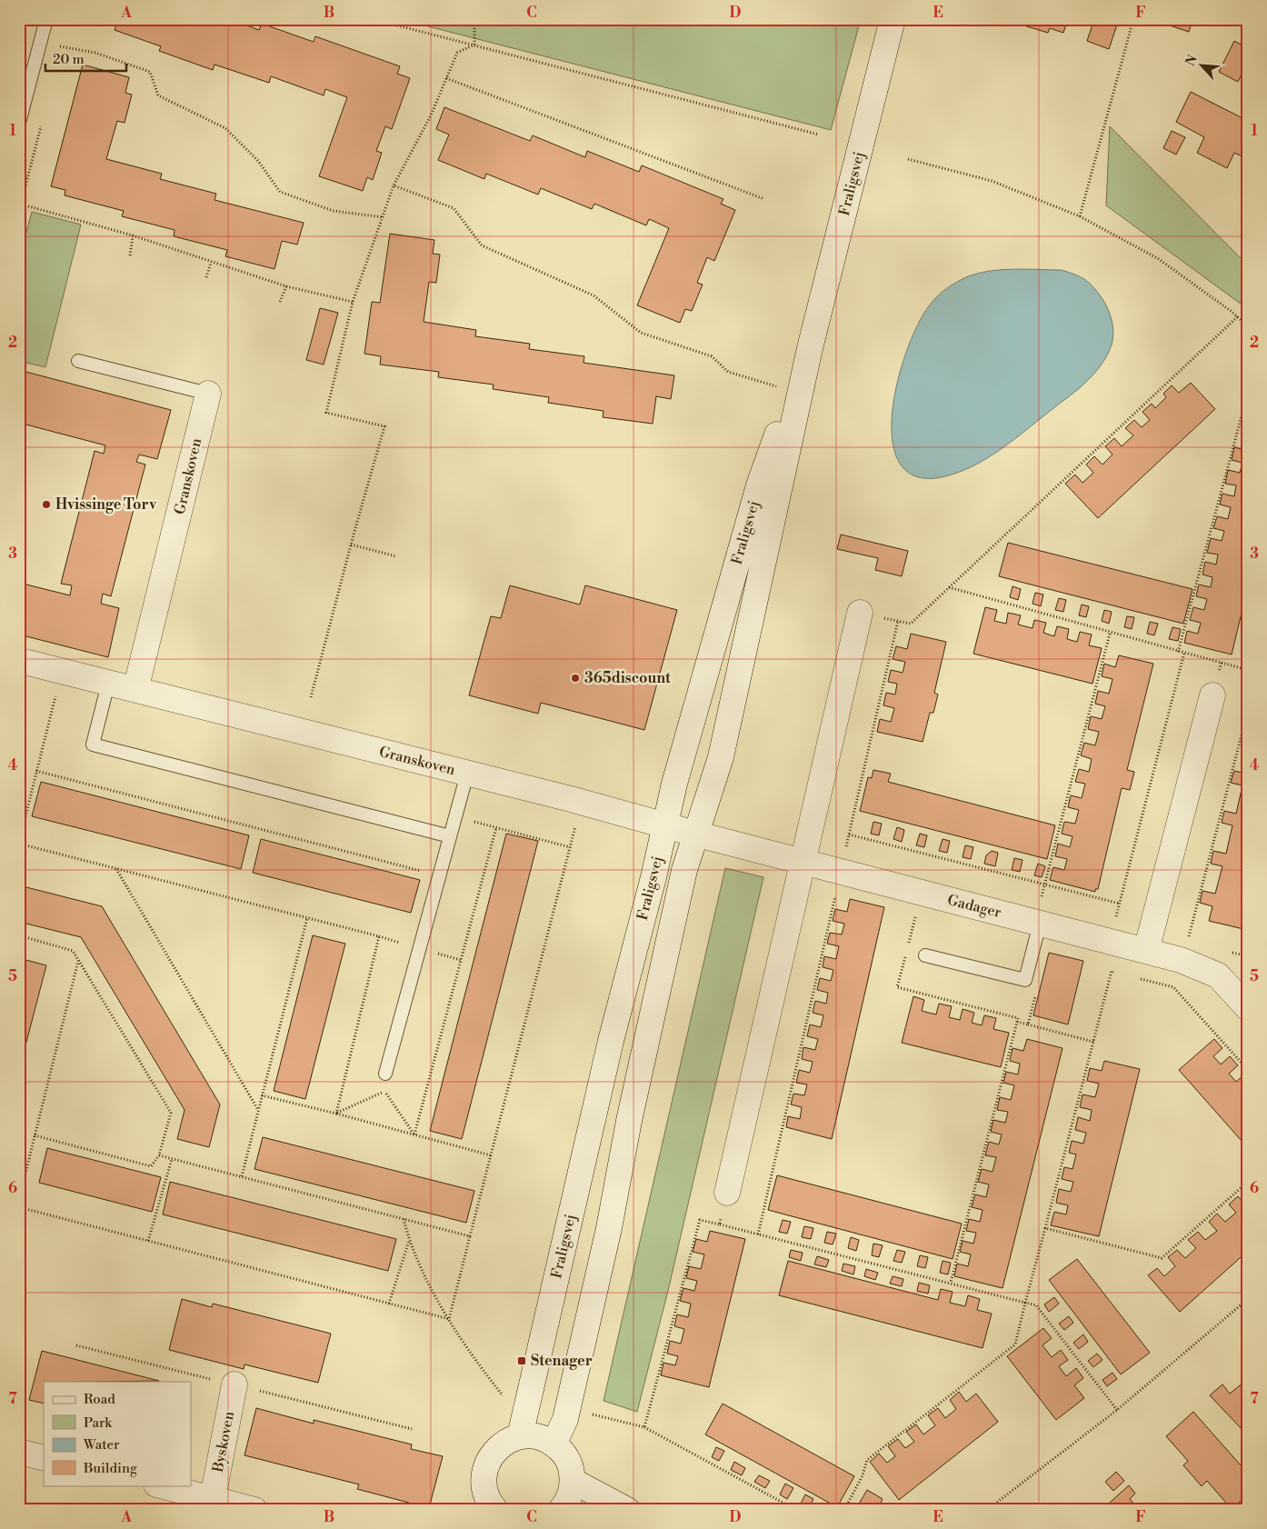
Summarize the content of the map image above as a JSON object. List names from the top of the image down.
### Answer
{
  "streets": {
    "street": [
      "Fraligsvej",
      "Granskoven",
      "Gadager",
      "Byskoven"
    ]
  },
  "crossings": [
    ["Fraligsvej", "Granskoven"],
    ["Fraligsvej", "Gadager"],
    ["Granskoven", "Gadager"]
  ],
  "places": {
    "other": ["Hvissinge Torv", "365discount"],
    "transit": ["Stenager"]
  },
  "legend": [
    "Road",
    "Park",
    "Water",
    "Building"
  ],
  "scale_bar": "20 m",
  "north": "top left",
  "grid": {
    "columns": [
      "A",
      "B",
      "C",
      "D",
      "E",
      "F"
    ],
    "rows": [
      "1",
      "2",
      "3",
      "4",
      "5",
      "6",
      "7"
    ]
  }
}
